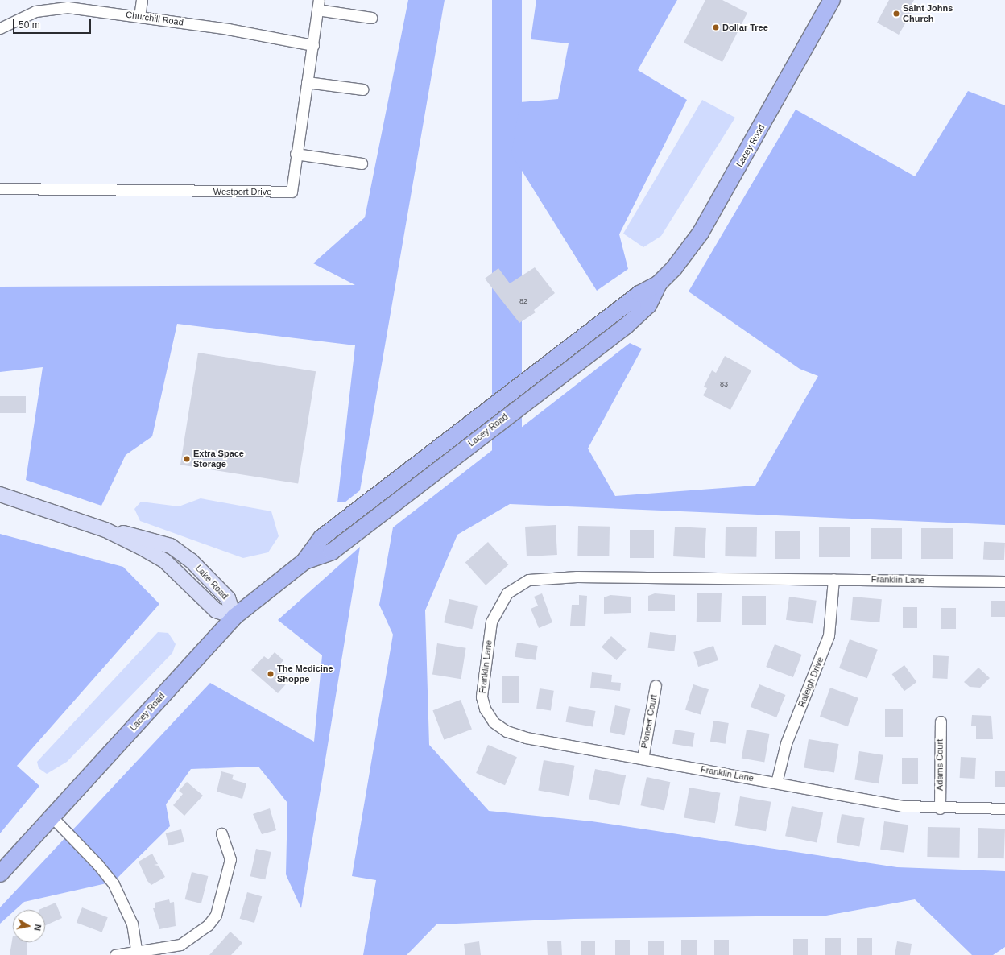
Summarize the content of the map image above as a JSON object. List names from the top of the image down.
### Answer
{
  "streets": {
    "main road": ["Lacey Road"],
    "street": [
      "Churchill Road",
      "Westport Drive",
      "Franklin Lane",
      "Lake Road",
      "Raleigh Drive",
      "Pioneer Court",
      "Adams Court"
    ]
  },
  "crossings": [
    ["Churchill Road", "Westport Drive"],
    ["Lacey Road", "Lake Road"],
    ["Franklin Lane", "Raleigh Drive"],
    ["Franklin Lane", "Pioneer Court"],
    ["Franklin Lane", "Adams Court"]
  ],
  "places": [
    "Saint Johns Church",
    "Dollar Tree",
    "Extra Space Storage",
    "The Medicine Shoppe"
  ],
  "house_numbers": ["82", "83"],
  "scale_bar": "50 m",
  "north": "right"
}
